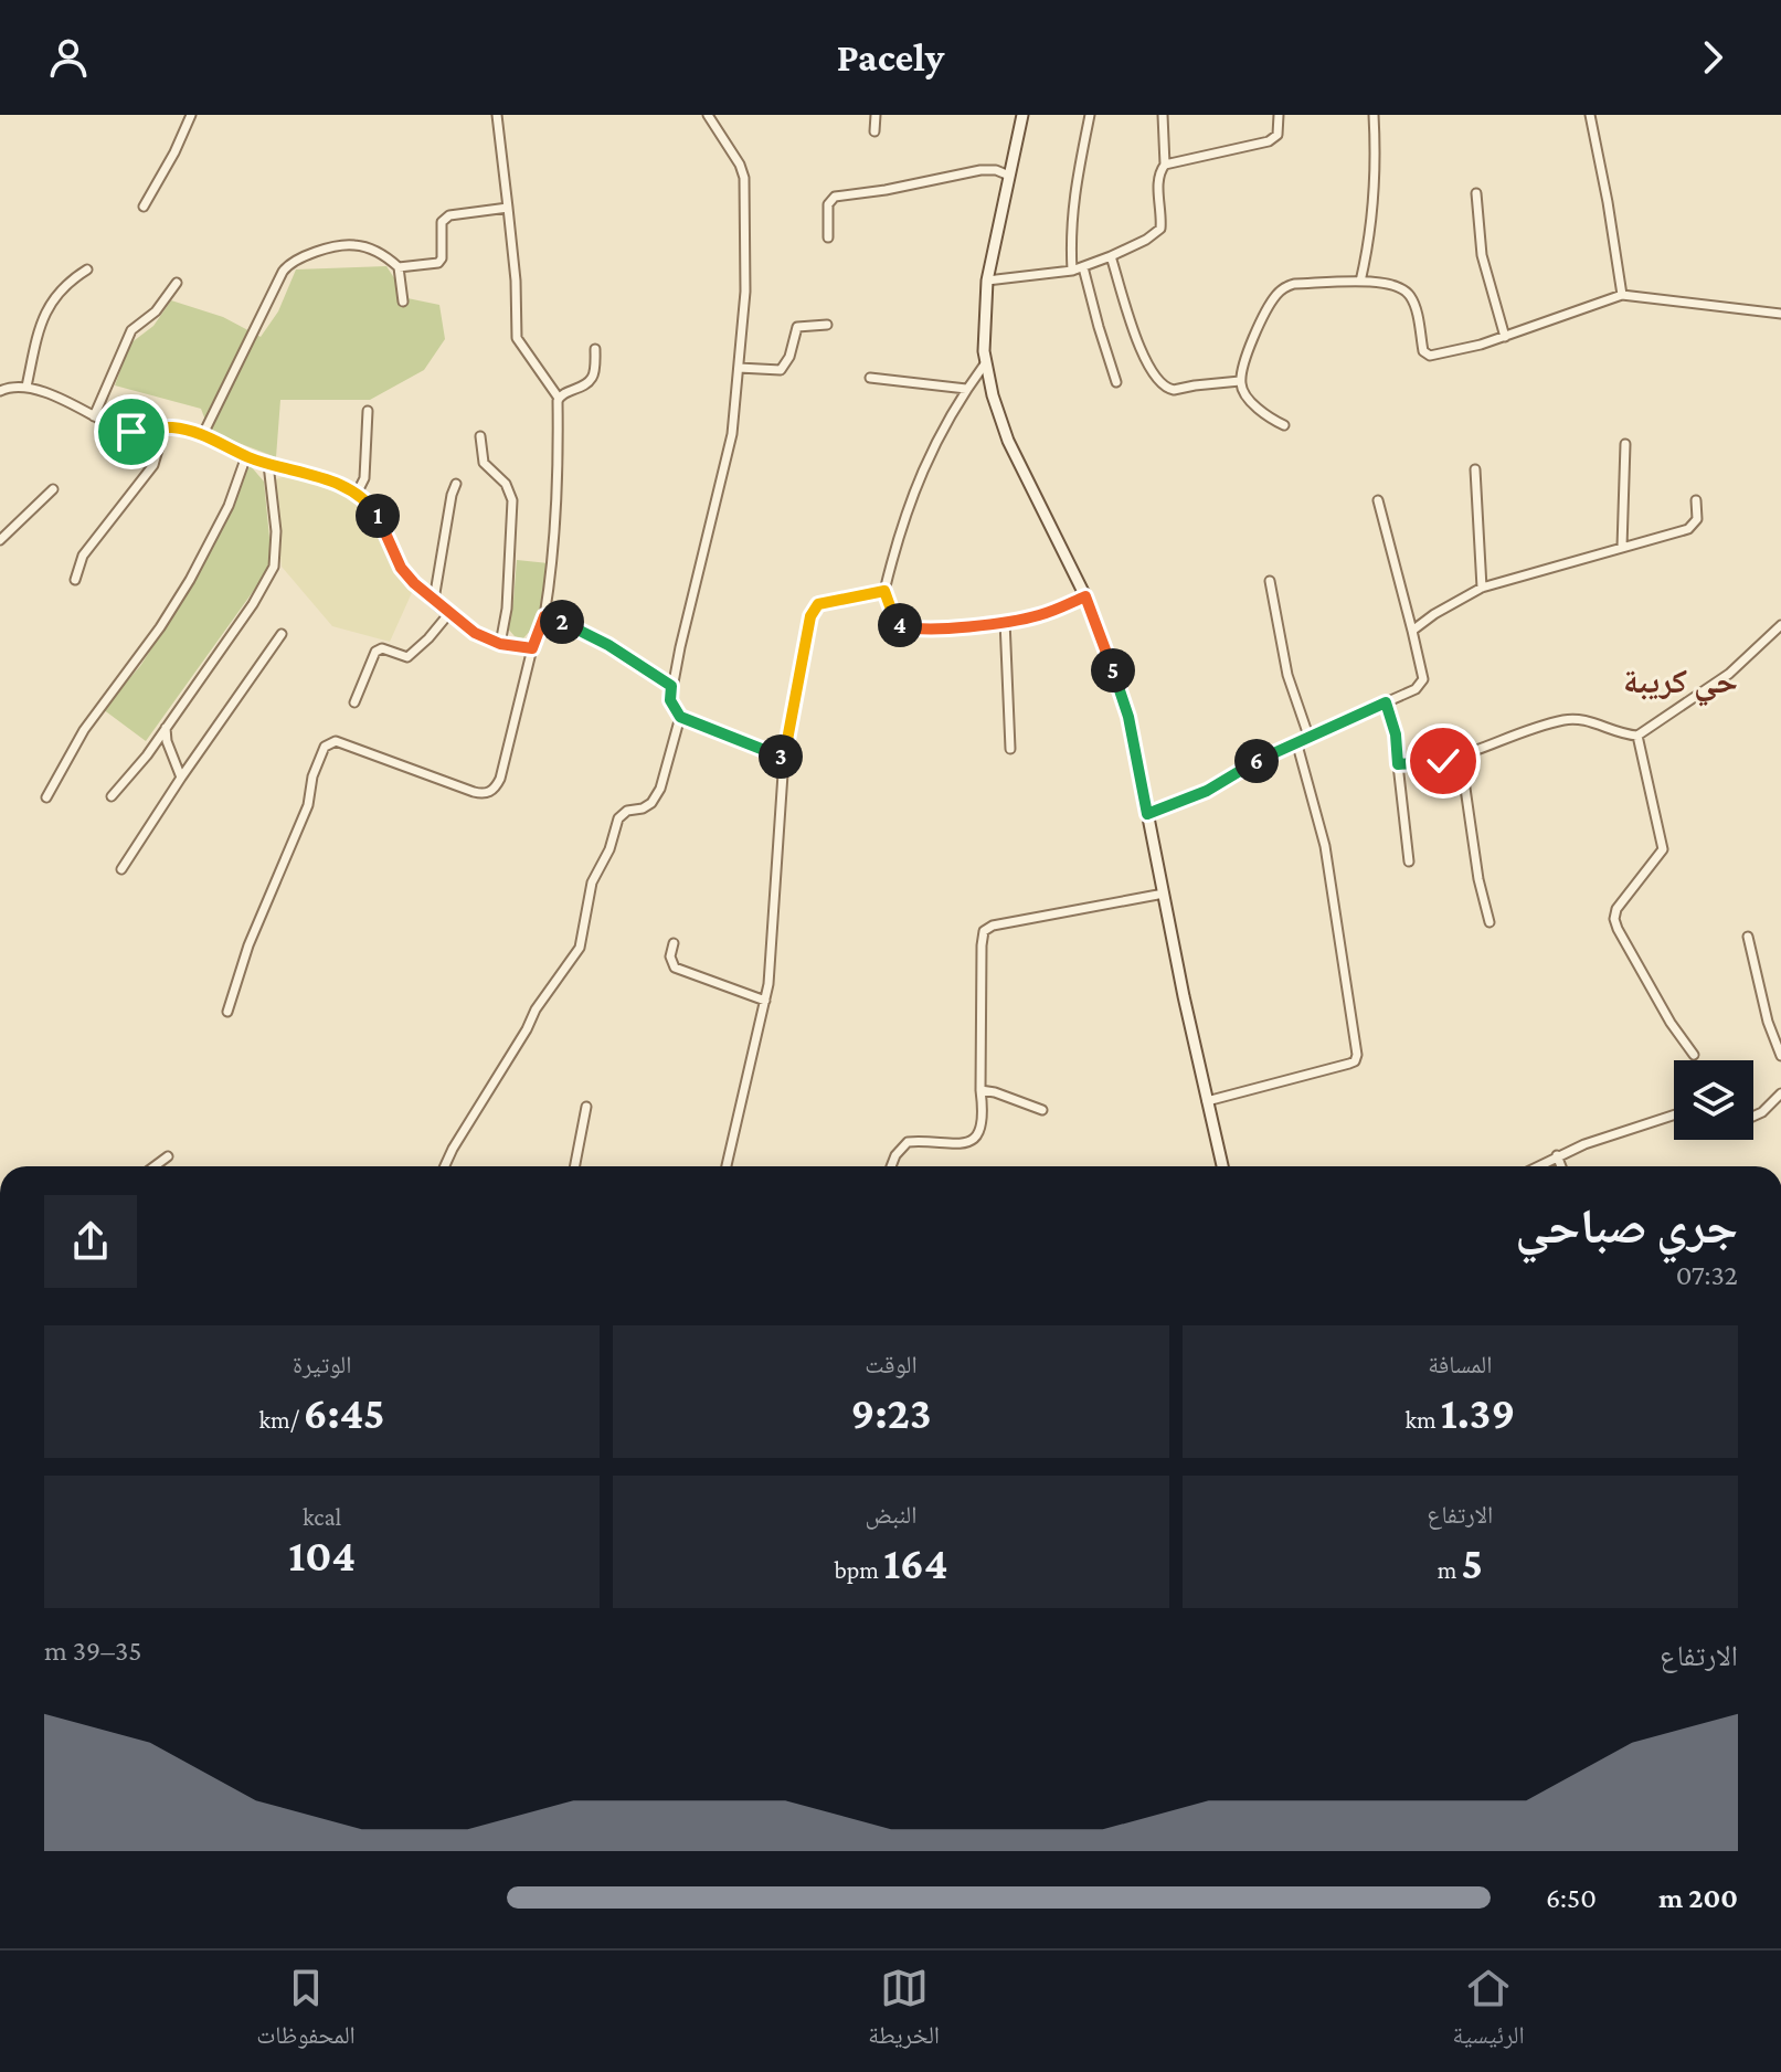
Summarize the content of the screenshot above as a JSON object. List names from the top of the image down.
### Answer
{
  "districts": ["حي كريبة"],
  "page": {
    "header": "Pacely",
    "pins": [
      "1",
      "2",
      "4",
      "5",
      "3",
      "6"
    ],
    "heading": ["جري صباحي", "07:32"],
    "stats": [
      ["المسافة", "1.39 km"],
      ["الوقت", "9:23"],
      ["الوتيرة", "6:45 /km"],
      ["الارتفاع", "5 m"],
      ["النبض", "164 bpm"],
      ["kcal", "104"]
    ],
    "chart": ["الارتفاع", "35–39 m"],
    "list": [
      {
        "name": "200 m",
        "note": "6:50"
      }
    ],
    "tabs": ["الرئيسية", "الخريطة", "المحفوظات"]
  }
}
